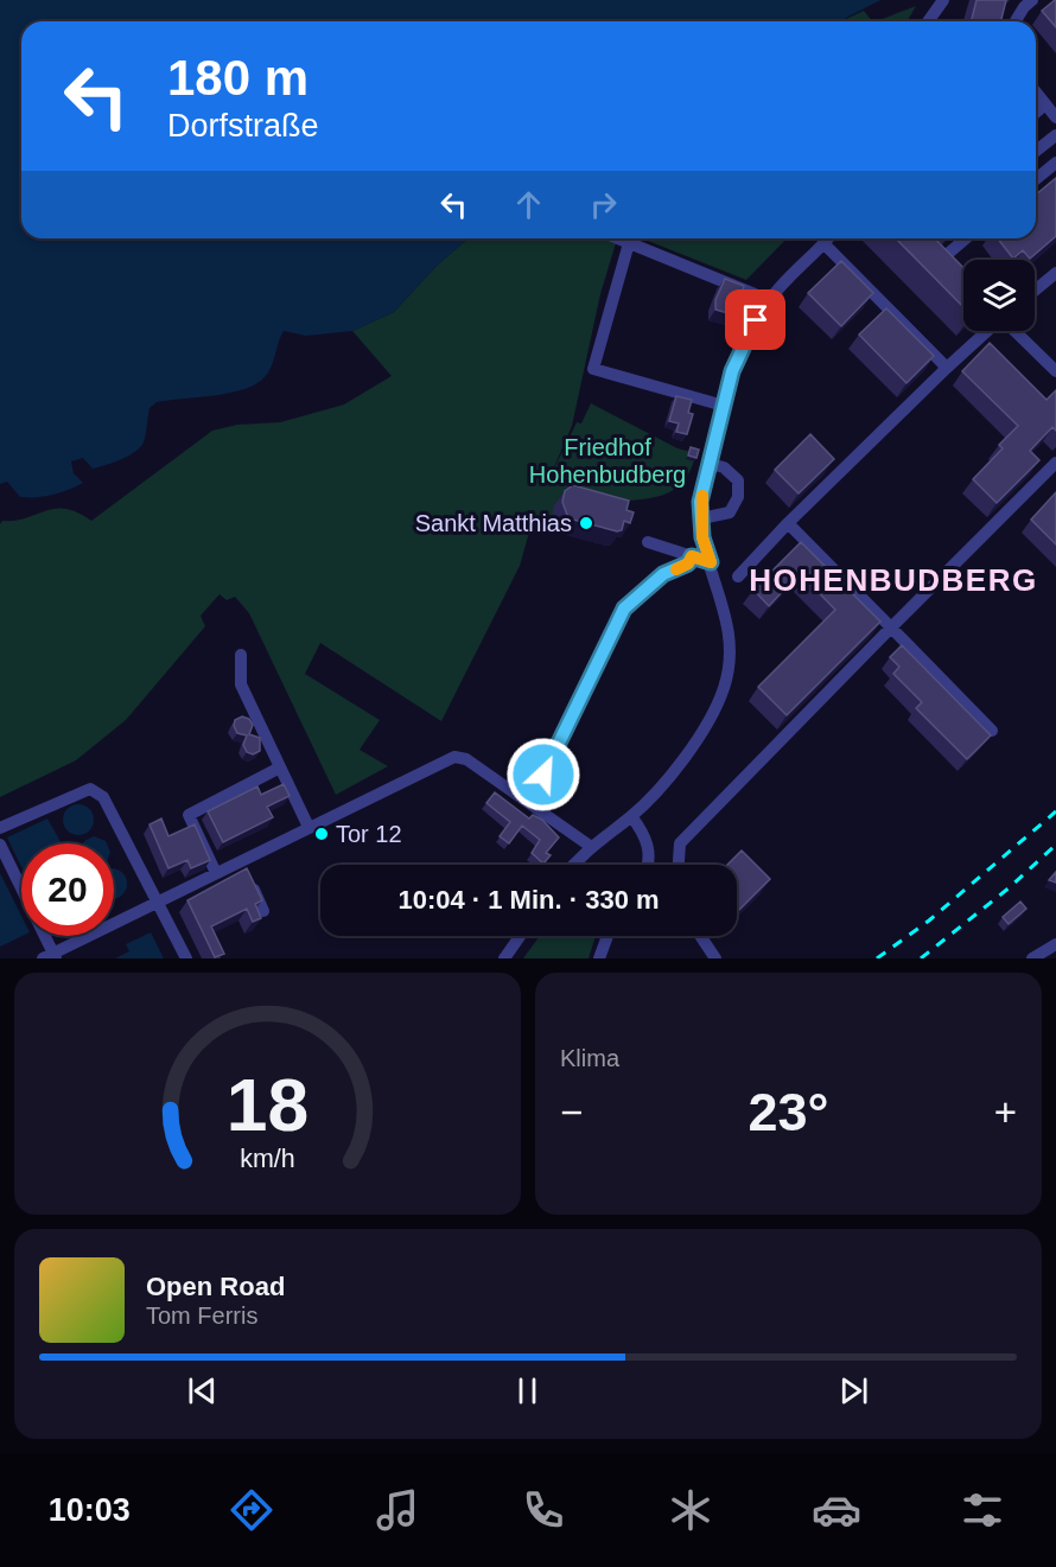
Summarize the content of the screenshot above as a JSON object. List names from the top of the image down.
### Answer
{
  "districts": ["HOHENBUDBERG"],
  "parks": ["Friedhof Hohenbudberg"],
  "places": ["Sankt Matthias", "Tor 12"],
  "page": {
    "turn": ["180 m", "Dorfstraße"],
    "limit": "20",
    "trip": "10:04 · 1 Min. · 330 m",
    "tile": "Klima",
    "heat": ["−", "23°", "+"],
    "song": ["Open Road", "Tom Ferris"],
    "tabs": "10:03",
    "gauge": ["18", "km/h"]
  }
}
